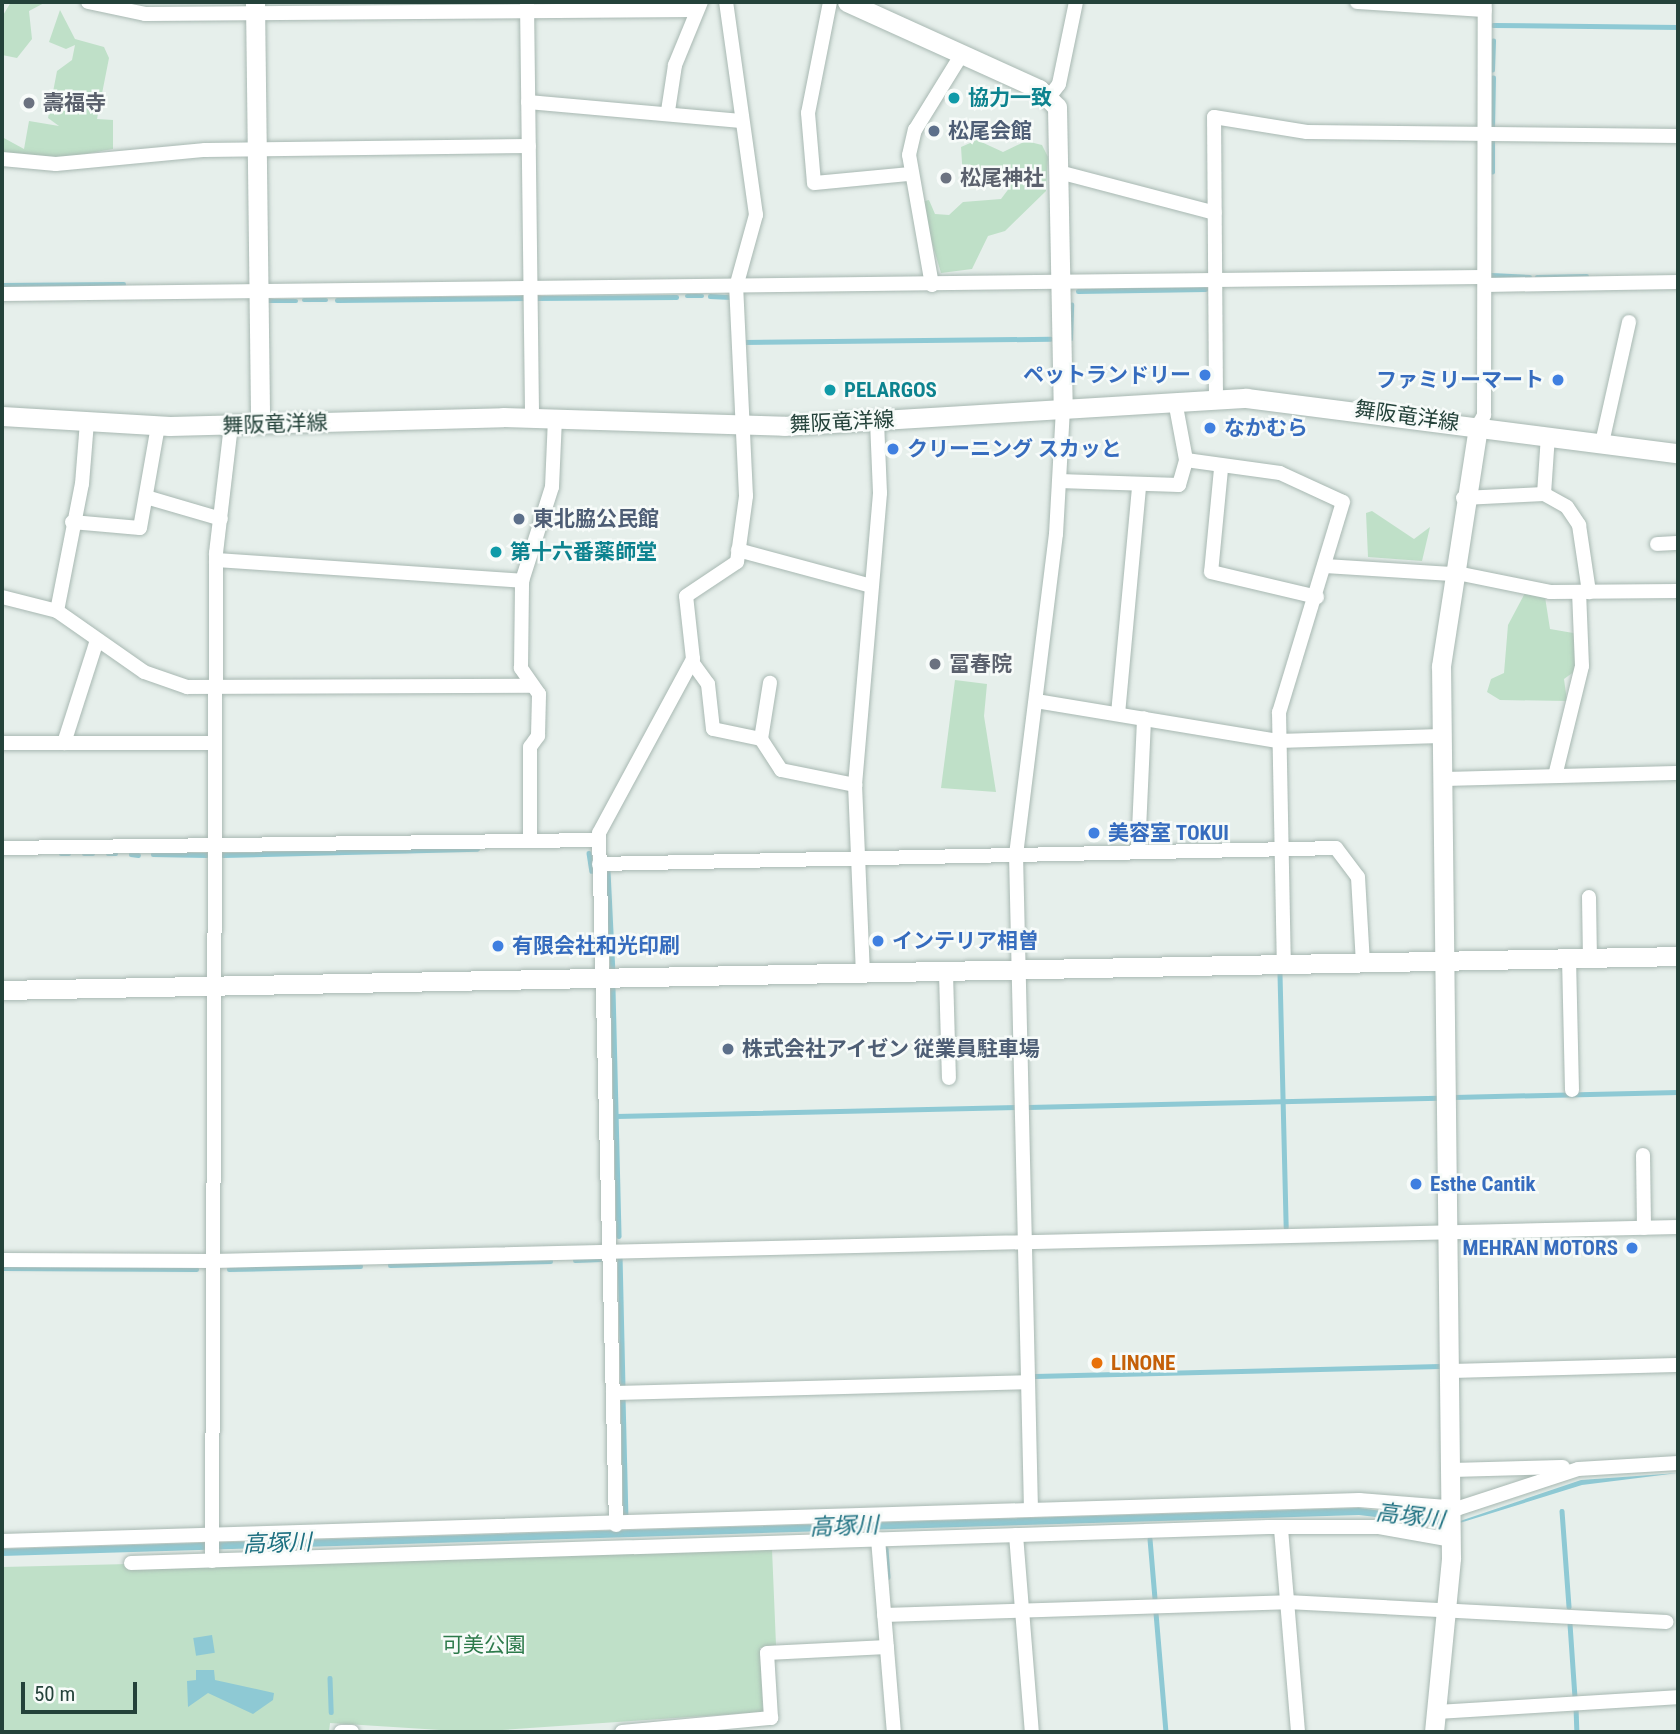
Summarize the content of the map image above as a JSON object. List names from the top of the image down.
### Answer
{
  "streets": {
    "street": ["舞阪竜洋線"]
  },
  "water": ["高塚川"],
  "parks": ["可美公園"],
  "places": [
    "協力一致",
    "壽福寺",
    "松尾会館",
    "松尾神社",
    "ペットランドリー",
    "ファミリーマート",
    "PELARGOS",
    "なかむら",
    "クリーニング スカッと",
    "東北脇公民館",
    "第十六番薬師堂",
    "冨春院",
    "美容室 TOKUI",
    "インテリア相曽",
    "有限会社和光印刷",
    "株式会社アイゼン 従業員駐車場",
    "Esthe Cantik",
    "MEHRAN MOTORS",
    "LINONE"
  ],
  "scale_bar": "50 m"
}
